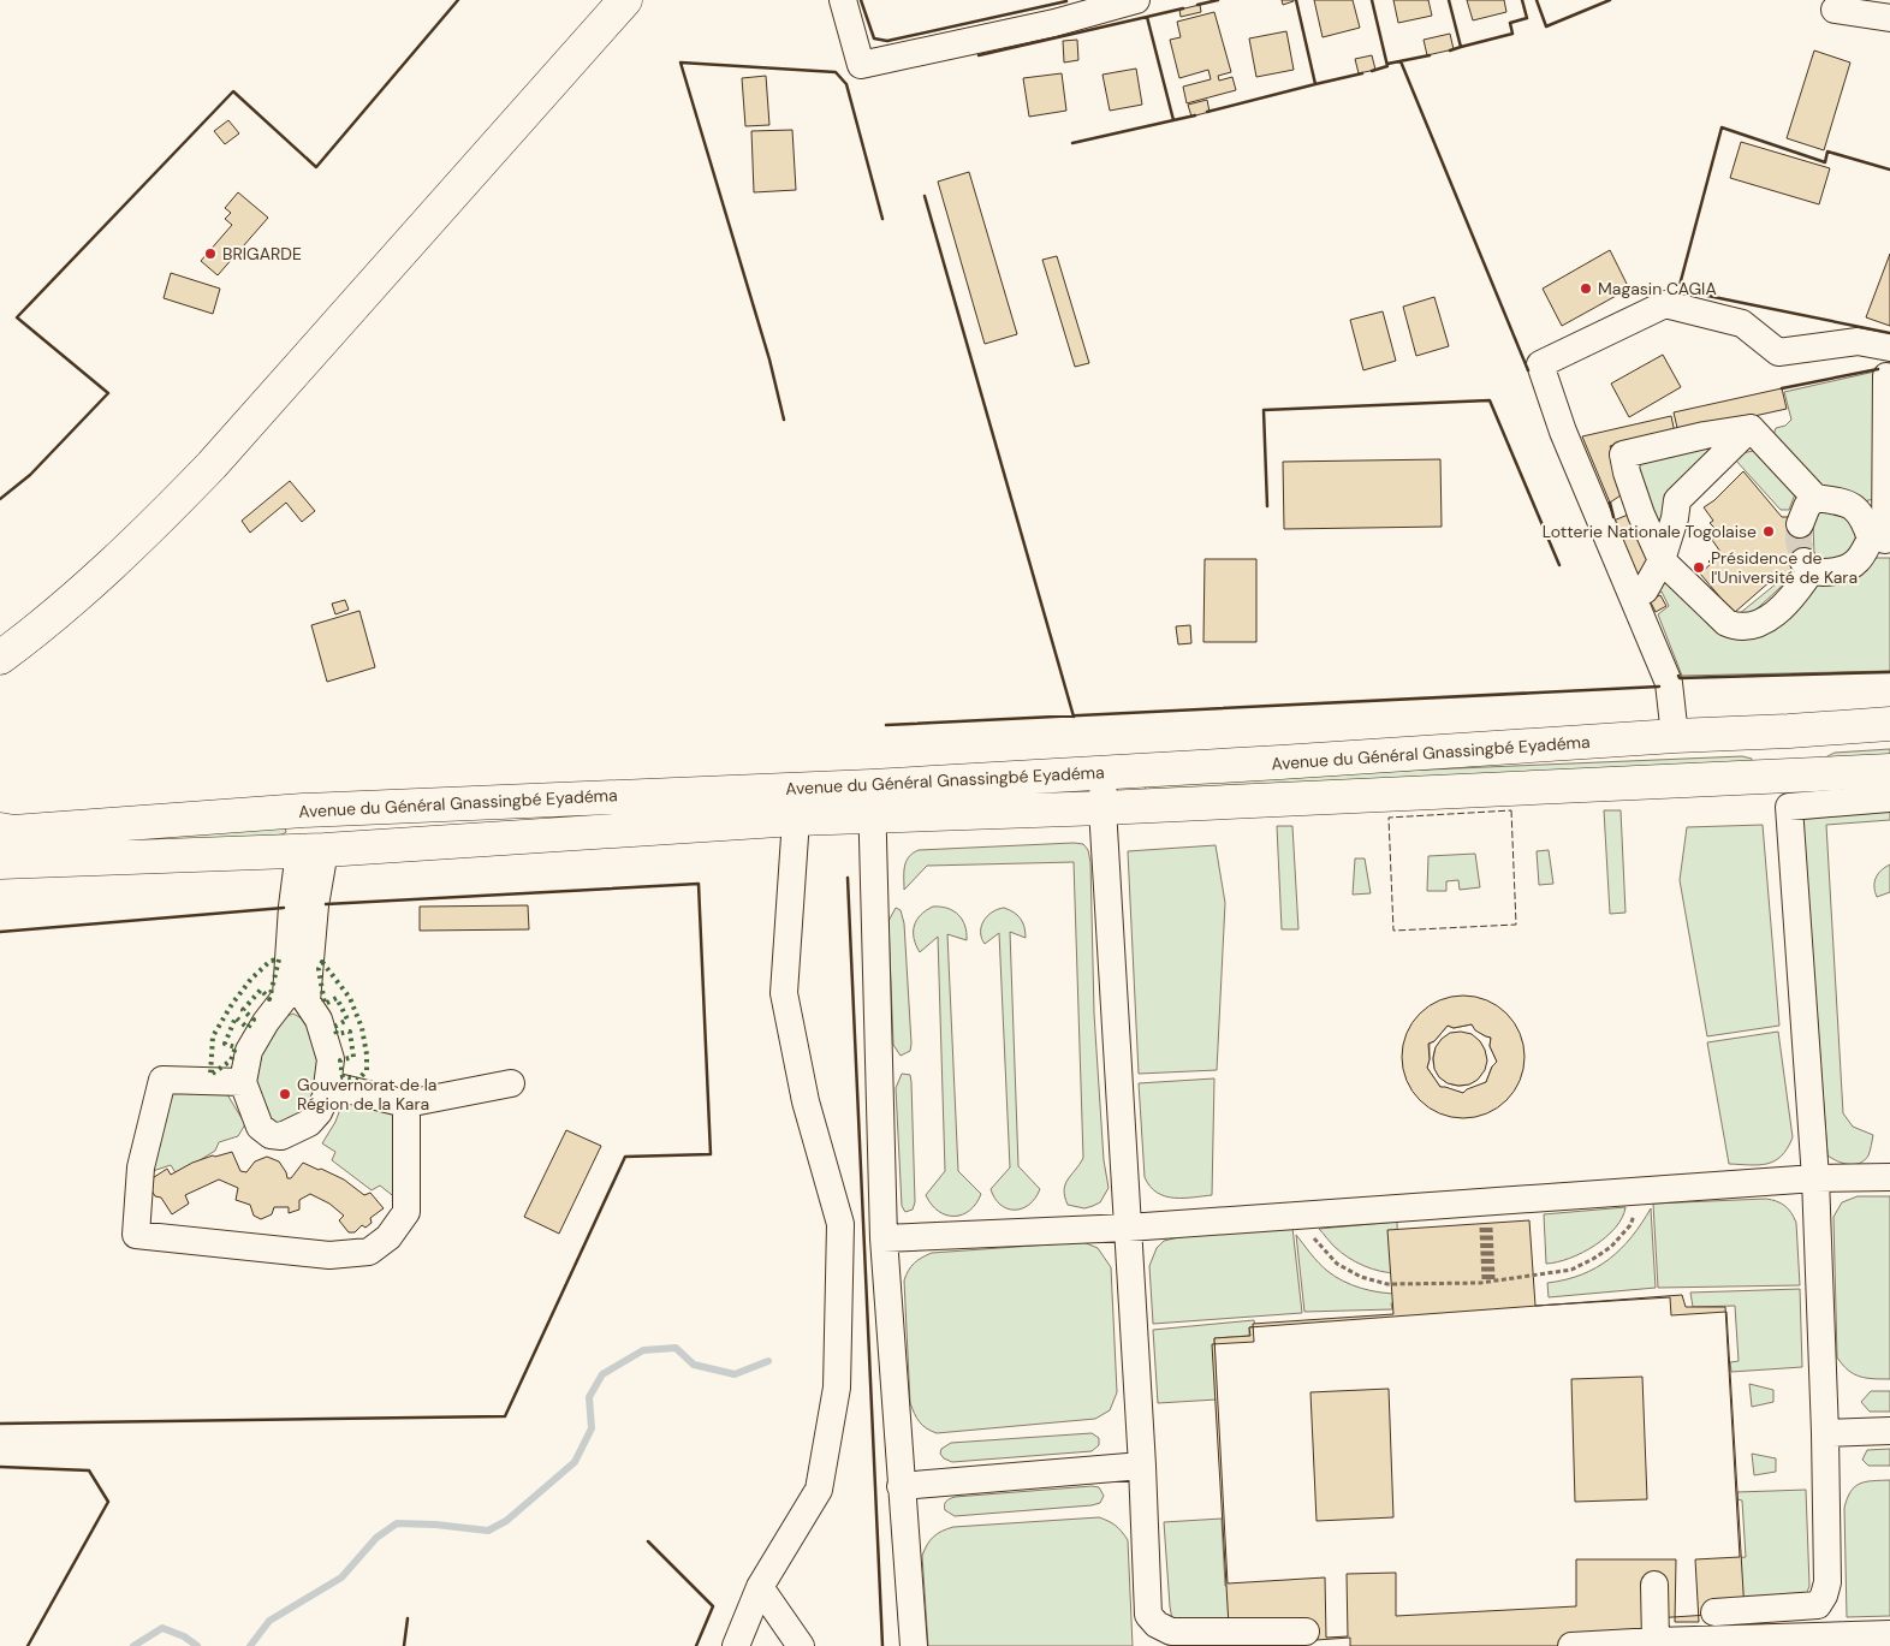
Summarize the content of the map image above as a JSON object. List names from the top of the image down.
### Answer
{
  "streets": {
    "main road": ["Avenue du Général Gnassingbé Eyadéma"]
  },
  "places": [
    "BRIGARDE",
    "Magasin CAGIA",
    "Lotterie Nationale Togolaise",
    "Présidence de l'Université de Kara",
    "Gouvernorat de la Région de la Kara"
  ]
}
